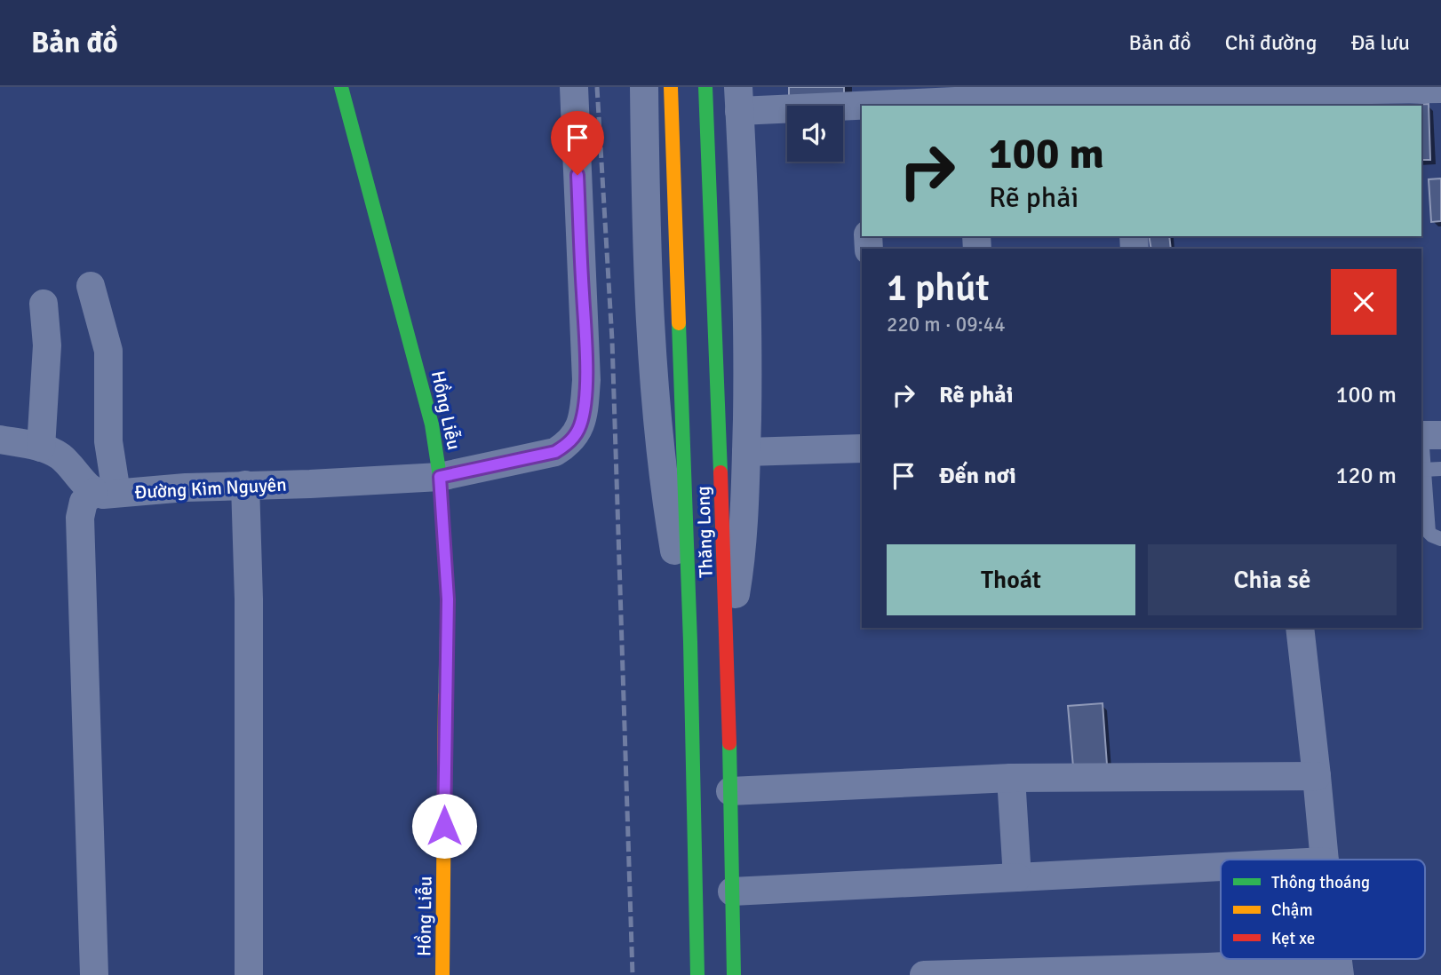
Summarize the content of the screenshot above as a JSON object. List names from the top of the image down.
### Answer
{
  "streets": {
    "main road": ["Hồng Liễu", "Thăng Long"],
    "street": ["Đường Kim Nguyên"]
  },
  "crossings": [
    ["Hồng Liễu", "Đường Kim Nguyên"]
  ],
  "legend": ["Thông thoáng", "Chậm", "Kẹt xe"],
  "page": {
    "header": "Bản đồ",
    "nav": ["Bản đồ", "Chỉ đường", "Đã lưu"],
    "turn": ["100 m", "Rẽ phải"],
    "heading": ["1 phút", "220 m · 09:44"],
    "list": [
      {
        "name": "Rẽ phải",
        "value": "100 m"
      },
      {
        "name": "Đến nơi",
        "value": "120 m"
      }
    ],
    "buttons": ["Thoát", "Chia sẻ"]
  }
}
